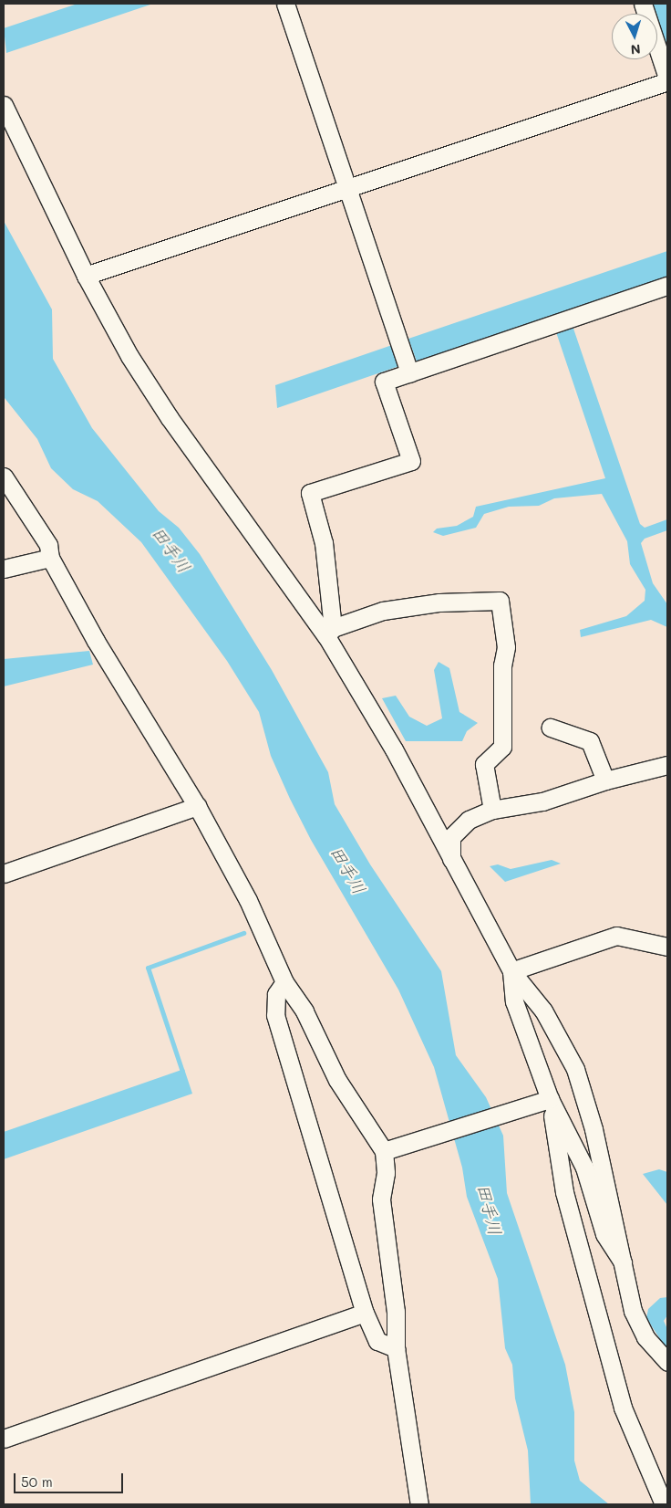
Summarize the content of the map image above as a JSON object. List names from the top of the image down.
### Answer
{
  "water": ["田手川"],
  "scale_bar": "50 m",
  "north": "bottom"
}
